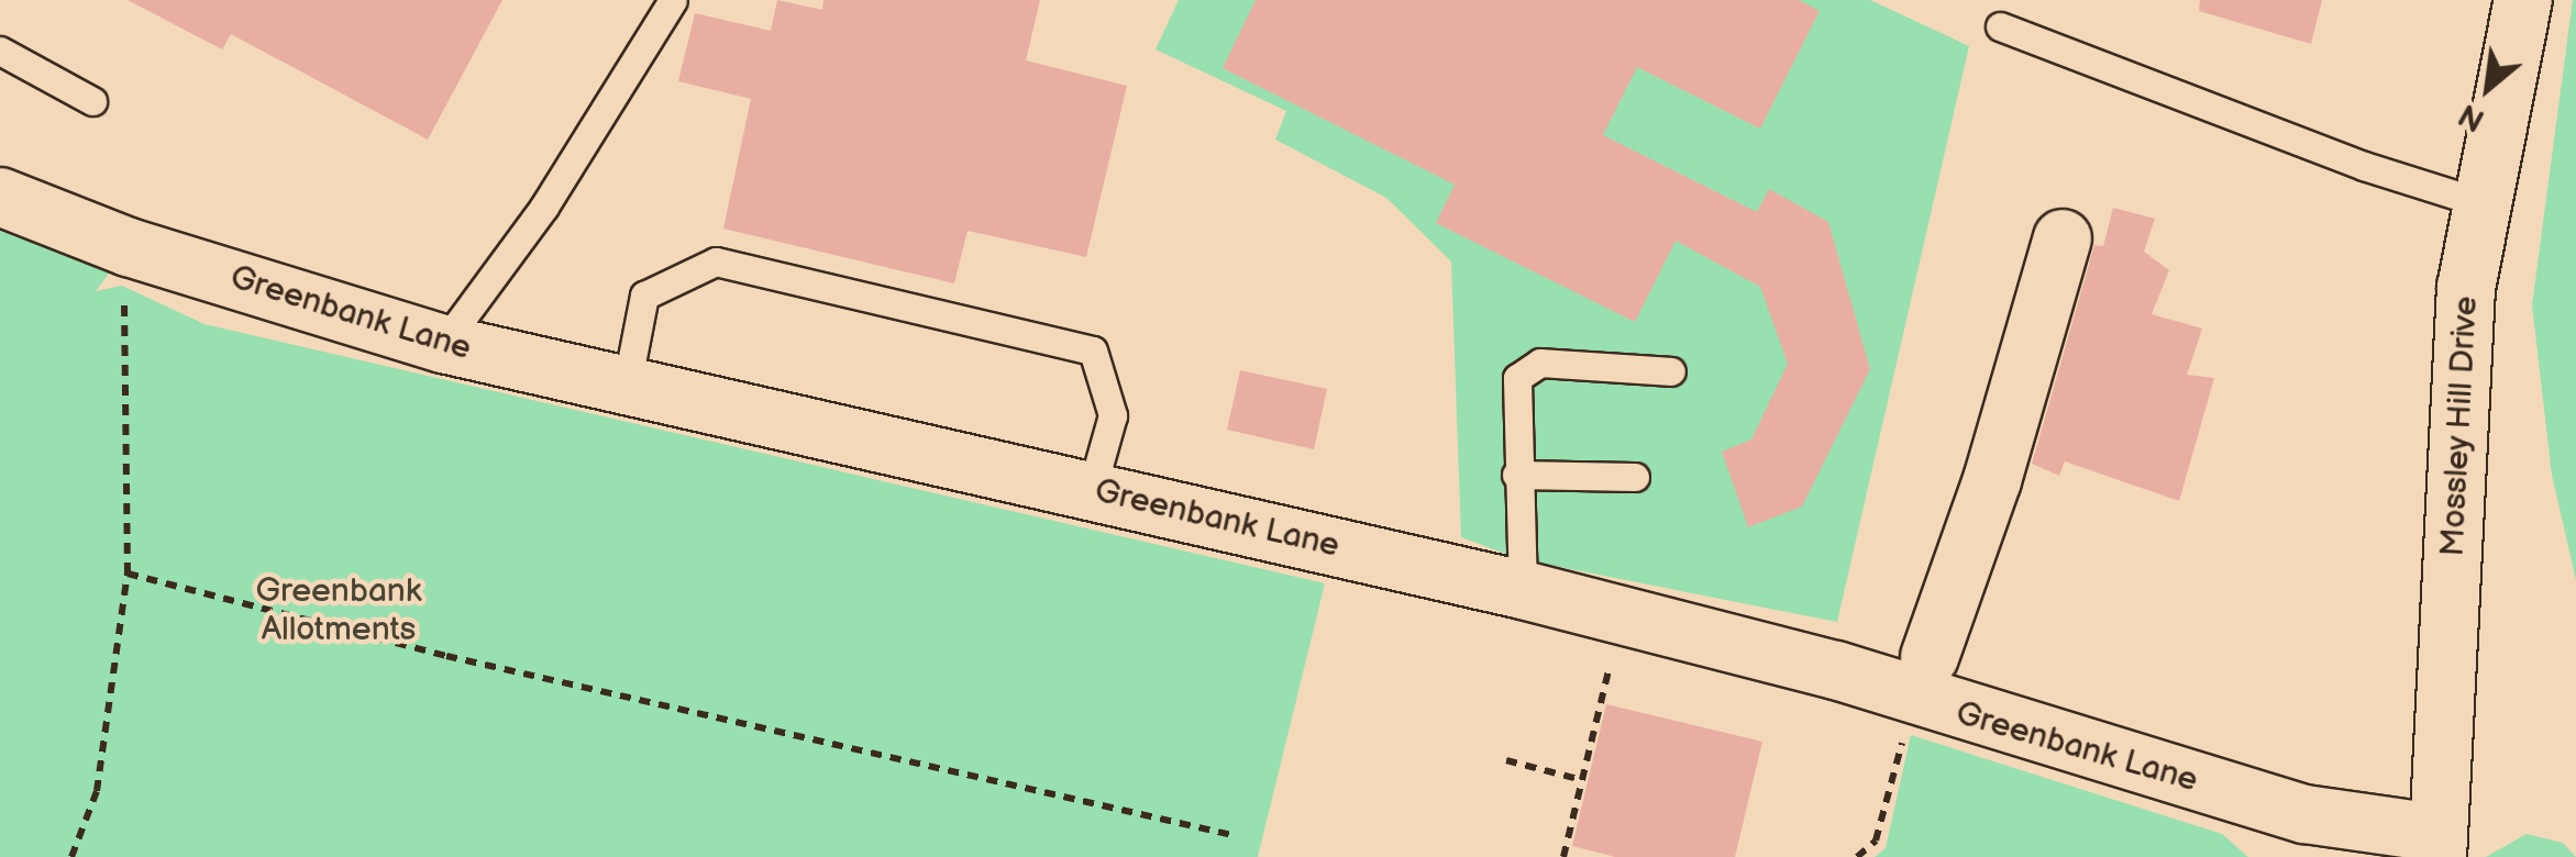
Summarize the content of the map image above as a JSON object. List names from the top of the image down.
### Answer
{
  "streets": {
    "street": ["Greenbank Lane", "Mossley Hill Drive"]
  },
  "crossings": [
    ["Greenbank Lane", "Mossley Hill Drive"]
  ],
  "parks": ["Greenbank Allotments"],
  "north": "bottom left"
}
